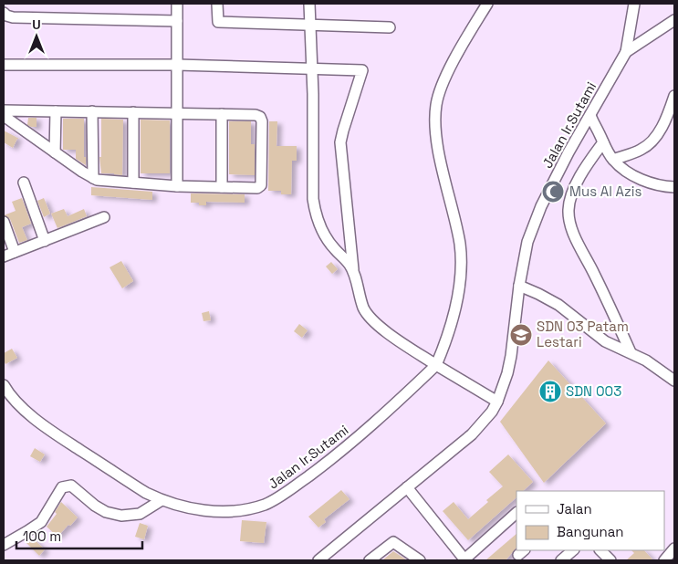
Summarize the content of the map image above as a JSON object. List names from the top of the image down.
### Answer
{
  "streets": {
    "street": ["Jalan Ir.Sutami"]
  },
  "places": {
    "mosque": ["Mus Al Azis"],
    "school or university": ["SDN 03 Patam Lestari"],
    "building": ["SDN 003"]
  },
  "legend": ["Jalan", "Bangunan"],
  "scale_bar": "100 m",
  "north": "top"
}
